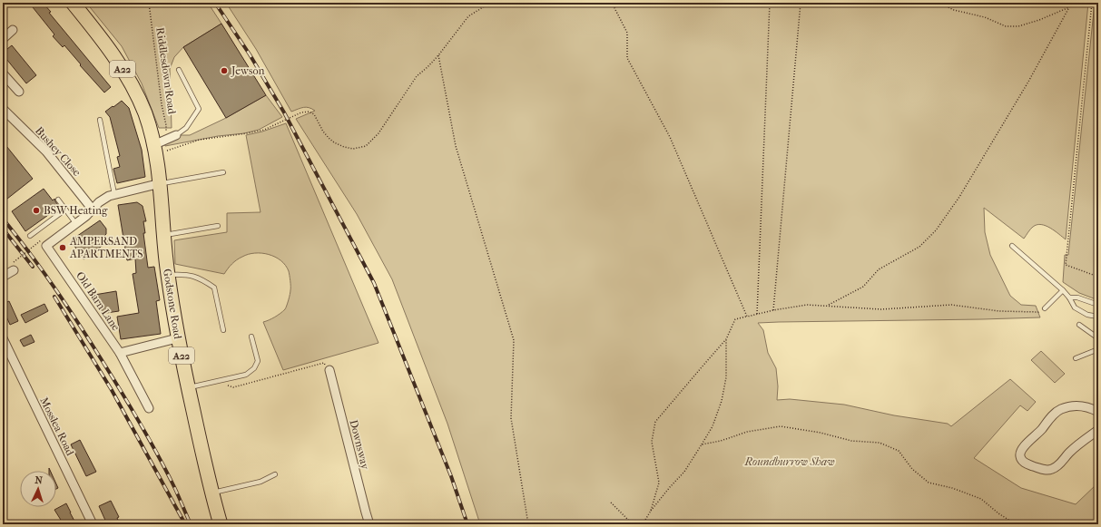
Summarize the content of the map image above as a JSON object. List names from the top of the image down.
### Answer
{
  "streets": {
    "highway": ["A22", "Godstone Road"],
    "street": [
      "Bushey Close",
      "Old Barn Lane",
      "Mosslea Road",
      "Downsway"
    ],
    "path": ["Riddlesdown Road"]
  },
  "crossings": [
    ["Riddlesdown Road", "Godstone Road"],
    ["Bushey Close", "Old Barn Lane"],
    ["Old Barn Lane", "Godstone Road"]
  ],
  "parks": ["Roundburrow Shaw"],
  "places": ["Jewson", "BSW Heating", "AMPERSAND APARTMENTS"],
  "north": "top"
}
